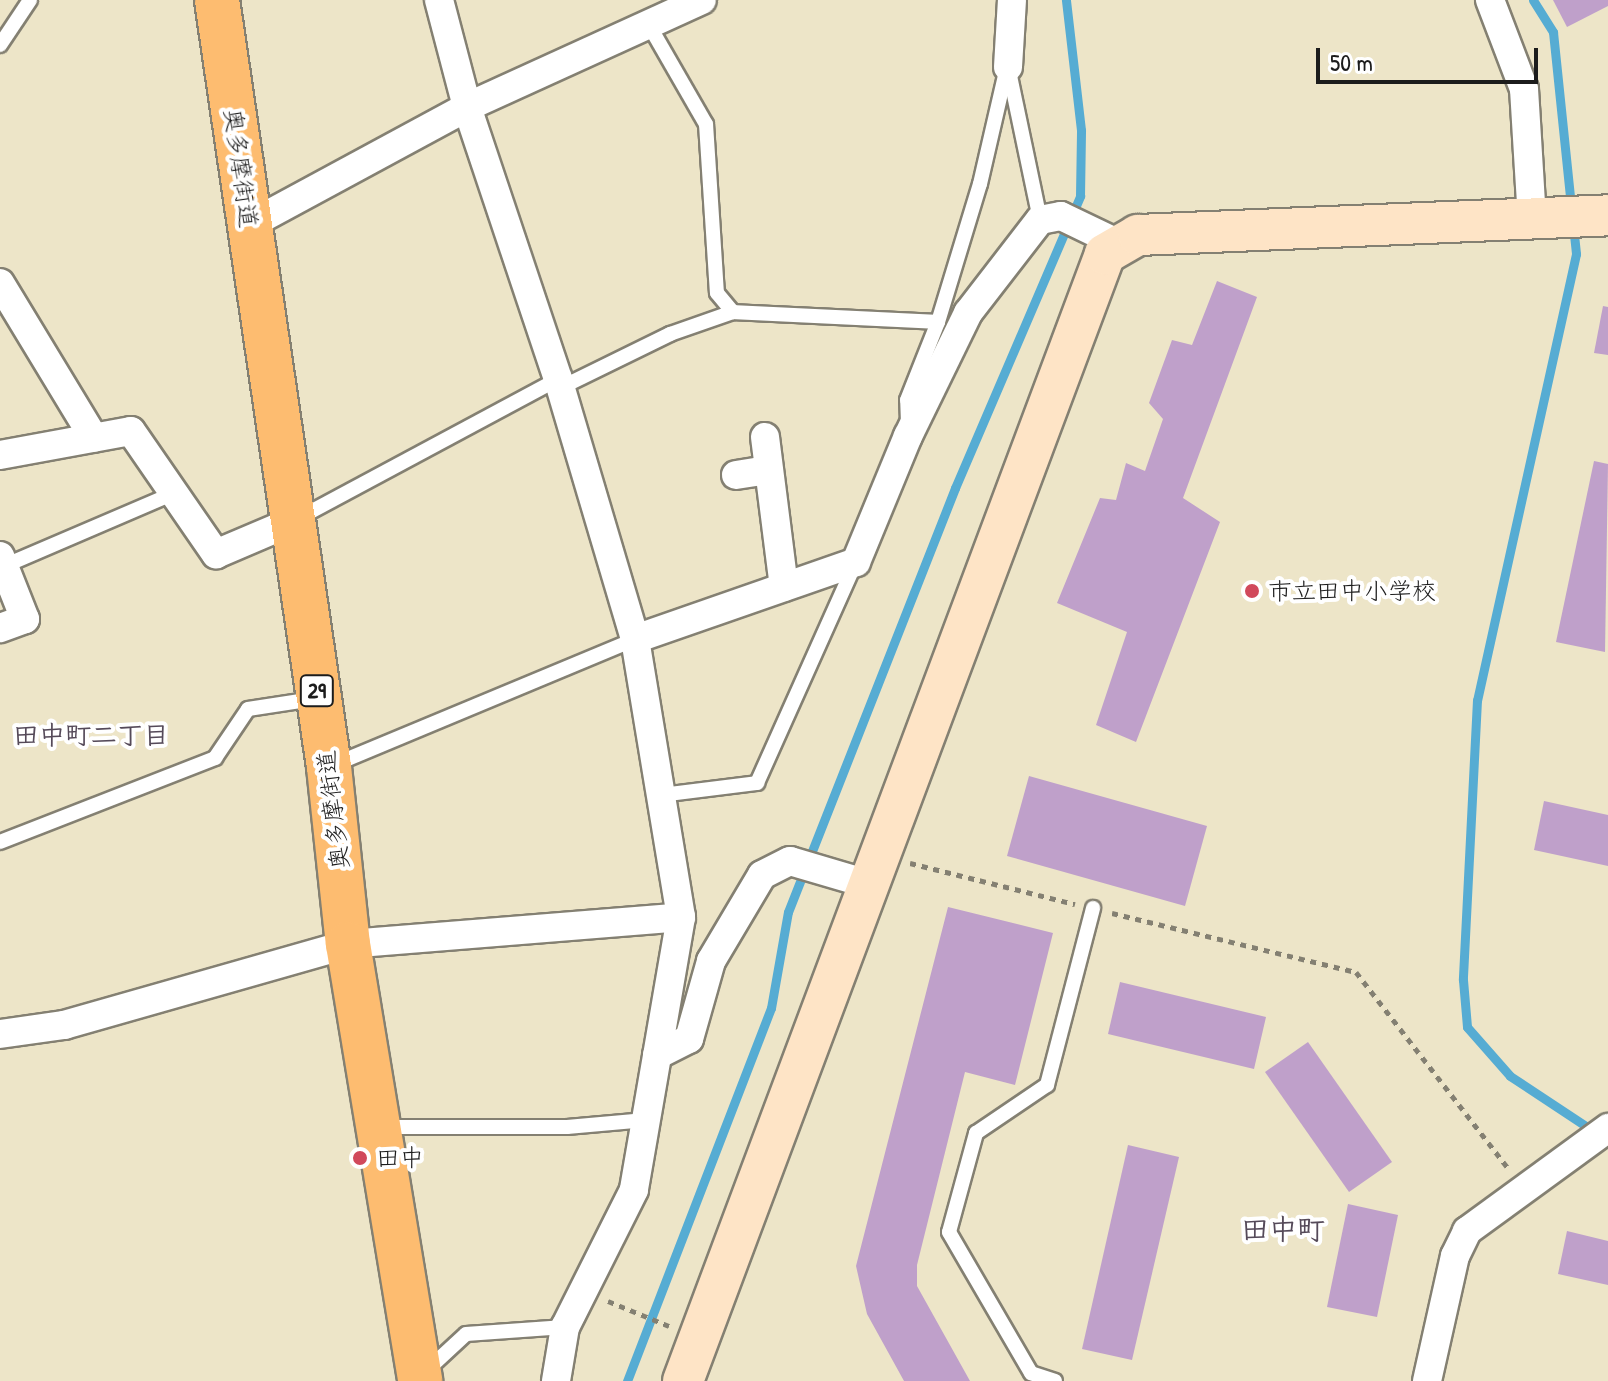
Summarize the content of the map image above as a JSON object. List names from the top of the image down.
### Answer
{
  "streets": {
    "main road": ["奥多摩街道", "29"]
  },
  "districts": ["田中町二丁目", "田中町"],
  "places": ["市立田中小学校", "田中"],
  "scale_bar": "50 m"
}
